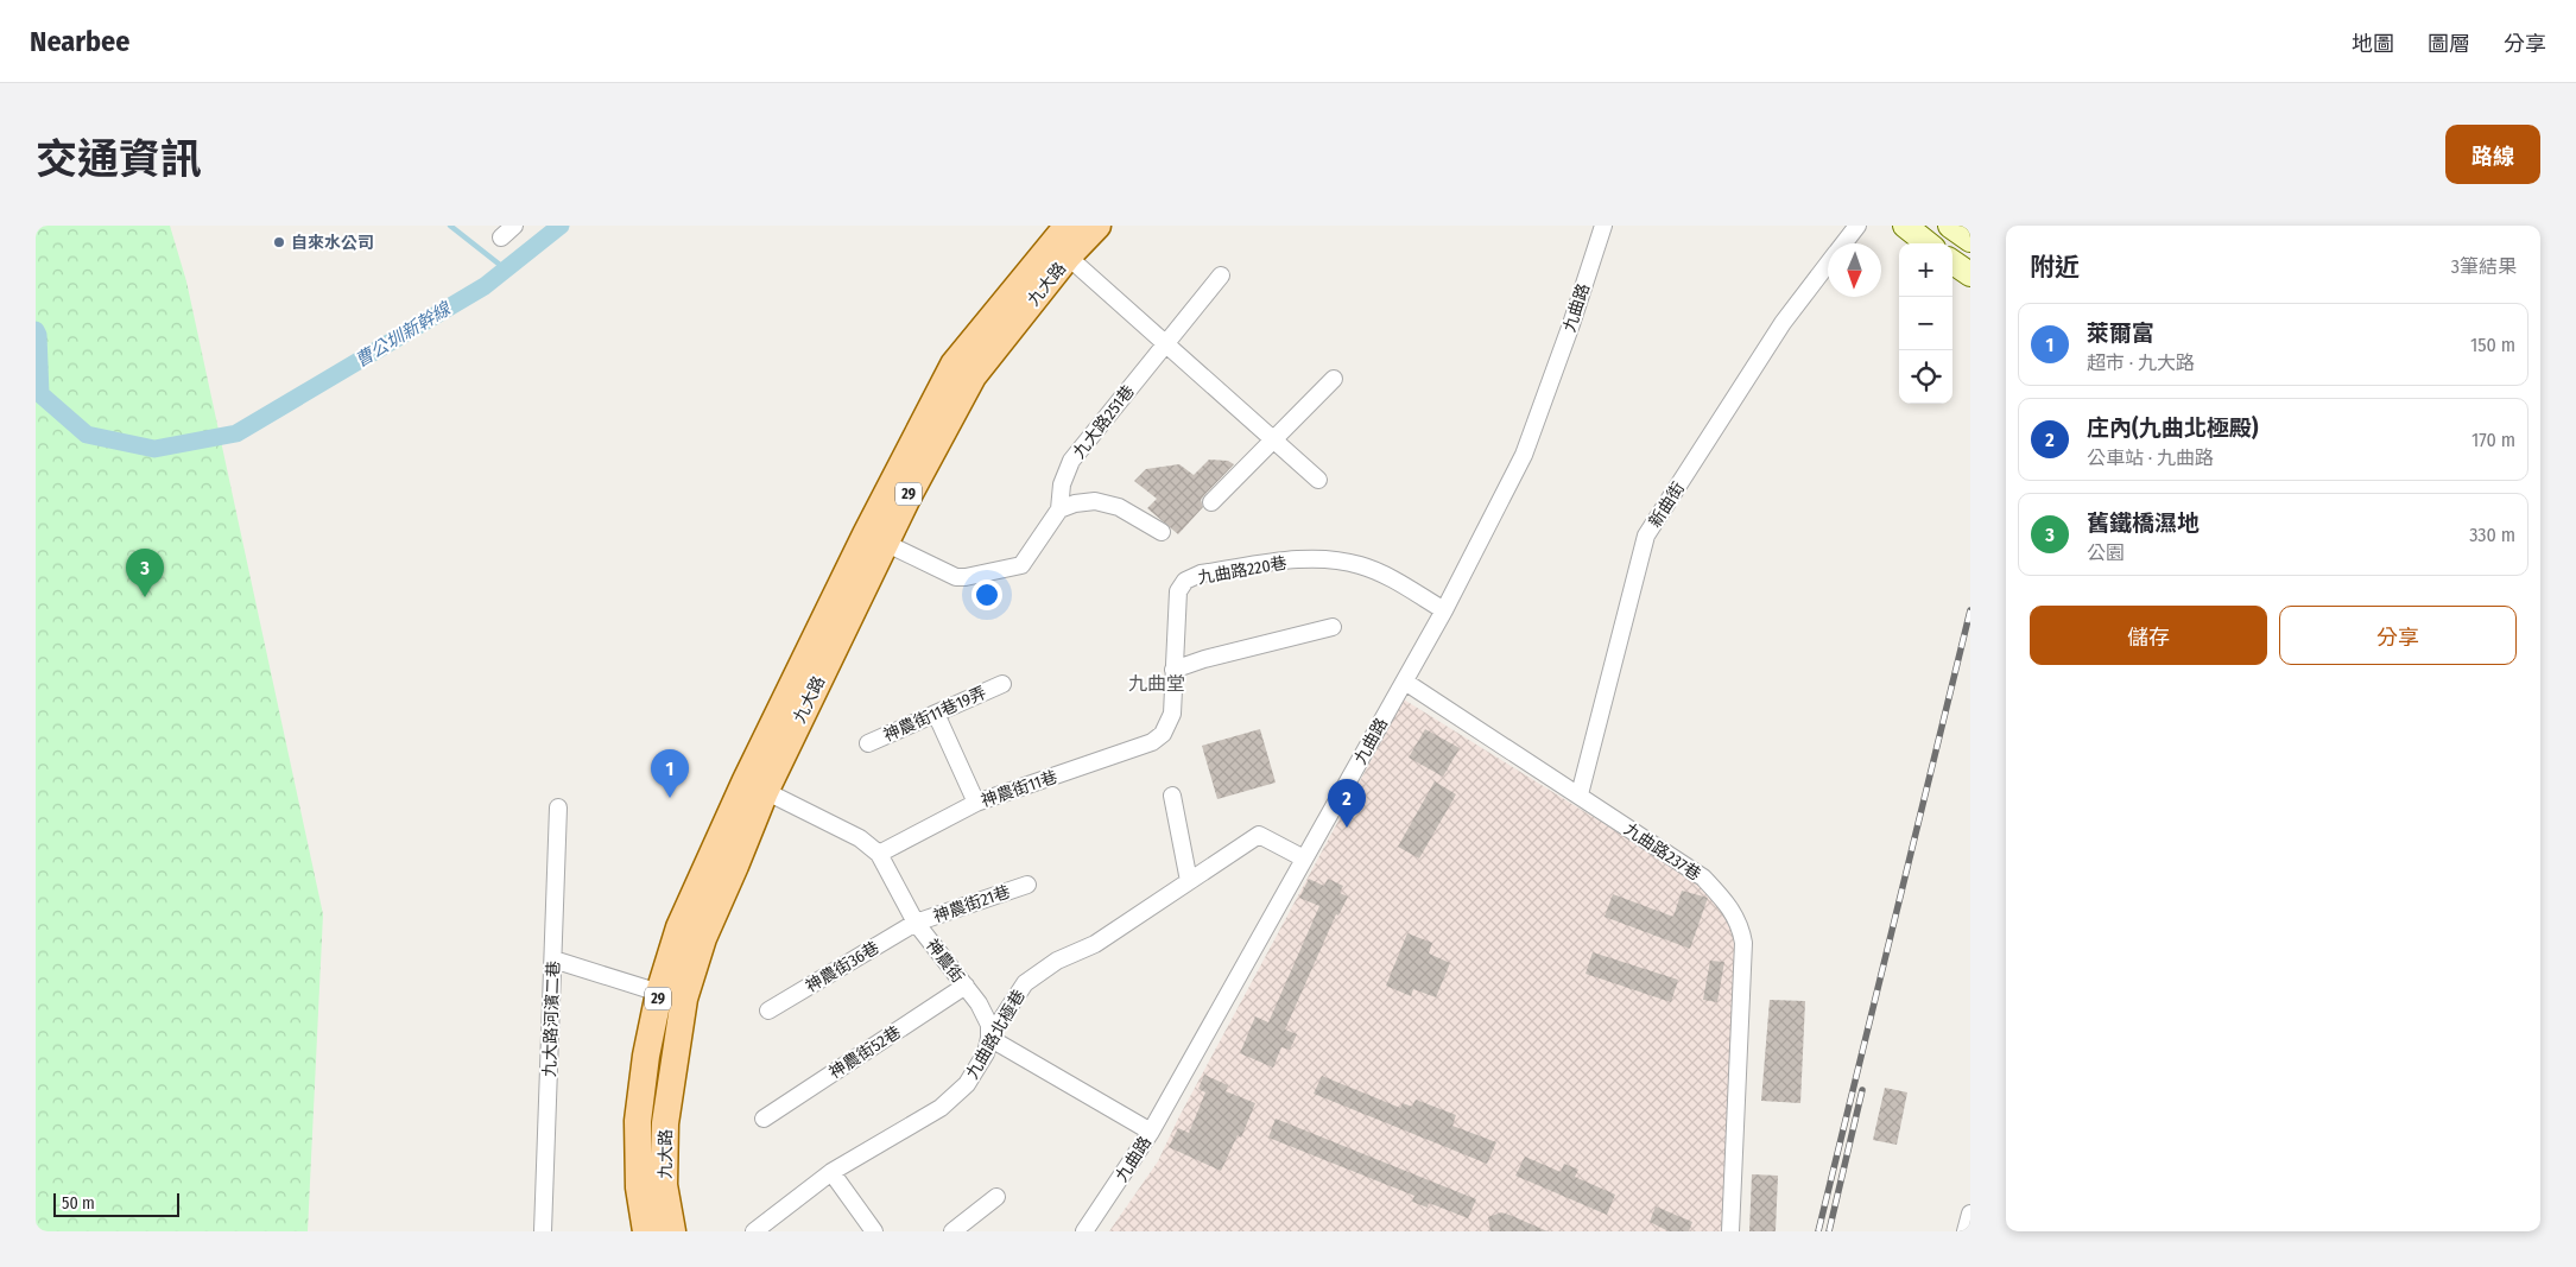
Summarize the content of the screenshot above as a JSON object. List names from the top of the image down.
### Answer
{
  "streets": {
    "main road": ["九大路", "29"],
    "street": [
      "九曲路",
      "九大路251巷",
      "新曲街",
      "九曲路220巷",
      "神農街11巷19弄",
      "神農街11巷",
      "九曲路237巷",
      "神農街21巷",
      "神農街",
      "神農街36巷",
      "九大路河濱二巷",
      "九曲路北極巷",
      "神農街52巷"
    ]
  },
  "crossings": [
    ["九大路", "神農街"],
    ["九曲路", "九曲路220巷"],
    ["九曲路", "九曲路237巷"],
    ["九曲路", "九曲路北極巷"],
    ["新曲街", "九曲路237巷"],
    ["九曲路220巷", "神農街11巷"],
    ["神農街11巷", "神農街"],
    ["神農街21巷", "神農街"],
    ["神農街21巷", "神農街36巷"],
    ["神農街", "神農街36巷"],
    ["神農街", "九曲路北極巷"],
    ["神農街", "神農街52巷"]
  ],
  "districts": ["九曲堂"],
  "water": ["曹公圳新幹線"],
  "places": ["自來水公司"],
  "scale_bar": "50 m",
  "north": "bottom",
  "page": {
    "header": "Nearbee",
    "nav": ["地圖", "圖層", "分享"],
    "title": "交通資訊",
    "buttons": [
      "路線",
      ["儲存", "分享"]
    ],
    "heading": ["附近", "3筆結果"],
    "map_buttons": ["+", "−"],
    "list": [
      {
        "mark": "1",
        "name": "萊爾富",
        "note": "超市 · 九大路",
        "value": "150 m"
      },
      {
        "mark": "2",
        "name": "庄內(九曲北極殿)",
        "note": "公車站 · 九曲路",
        "value": "170 m"
      },
      {
        "mark": "3",
        "name": "舊鐵橋濕地",
        "note": "公園",
        "value": "330 m"
      }
    ],
    "pins": ["3", "1", "2"],
    "scale": "50 m"
  }
}
